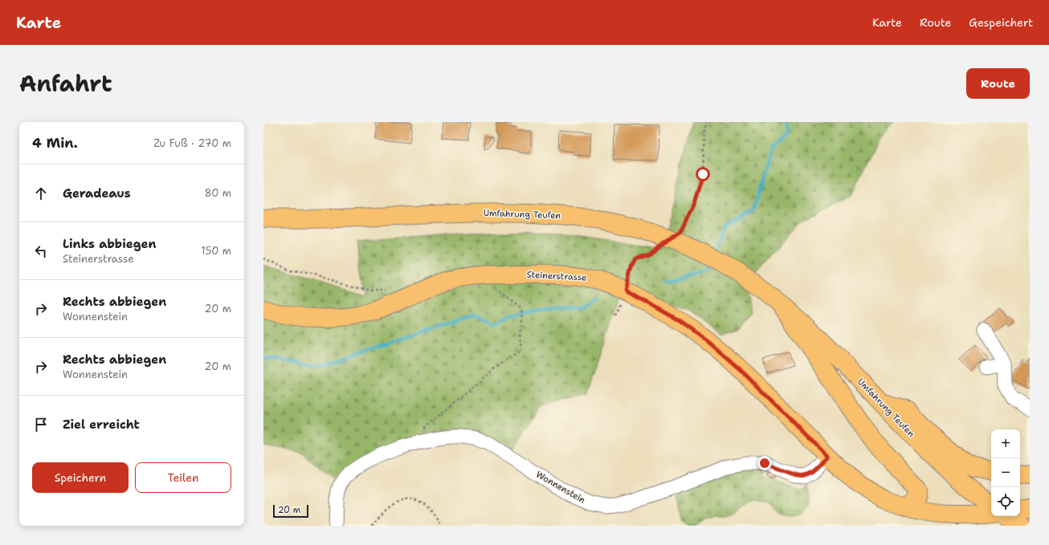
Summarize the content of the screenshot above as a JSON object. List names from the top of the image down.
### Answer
{
  "streets": {
    "main road": ["Umfahrung Teufen", "Steinerstrasse"],
    "street": ["Wonnenstein"]
  },
  "crossings": [
    ["Steinerstrasse", "Wonnenstein"]
  ],
  "scale_bar": "20 m",
  "page": {
    "header": "Karte",
    "nav": ["Karte", "Route", "Gespeichert"],
    "title": "Anfahrt",
    "buttons": [
      "Route",
      ["Speichern", "Teilen"]
    ],
    "heading": ["4 Min.", "Zu Fuß · 270 m"],
    "list": [
      ["Geradeaus", "80 m"],
      ["Links abbiegen", "Steinerstrasse", "150 m"],
      ["Rechts abbiegen", "Wonnenstein", "20 m"],
      ["Rechts abbiegen", "Wonnenstein", "20 m"],
      "Ziel erreicht"
    ],
    "map_buttons": ["+", "−"],
    "scale": "20 m"
  }
}
